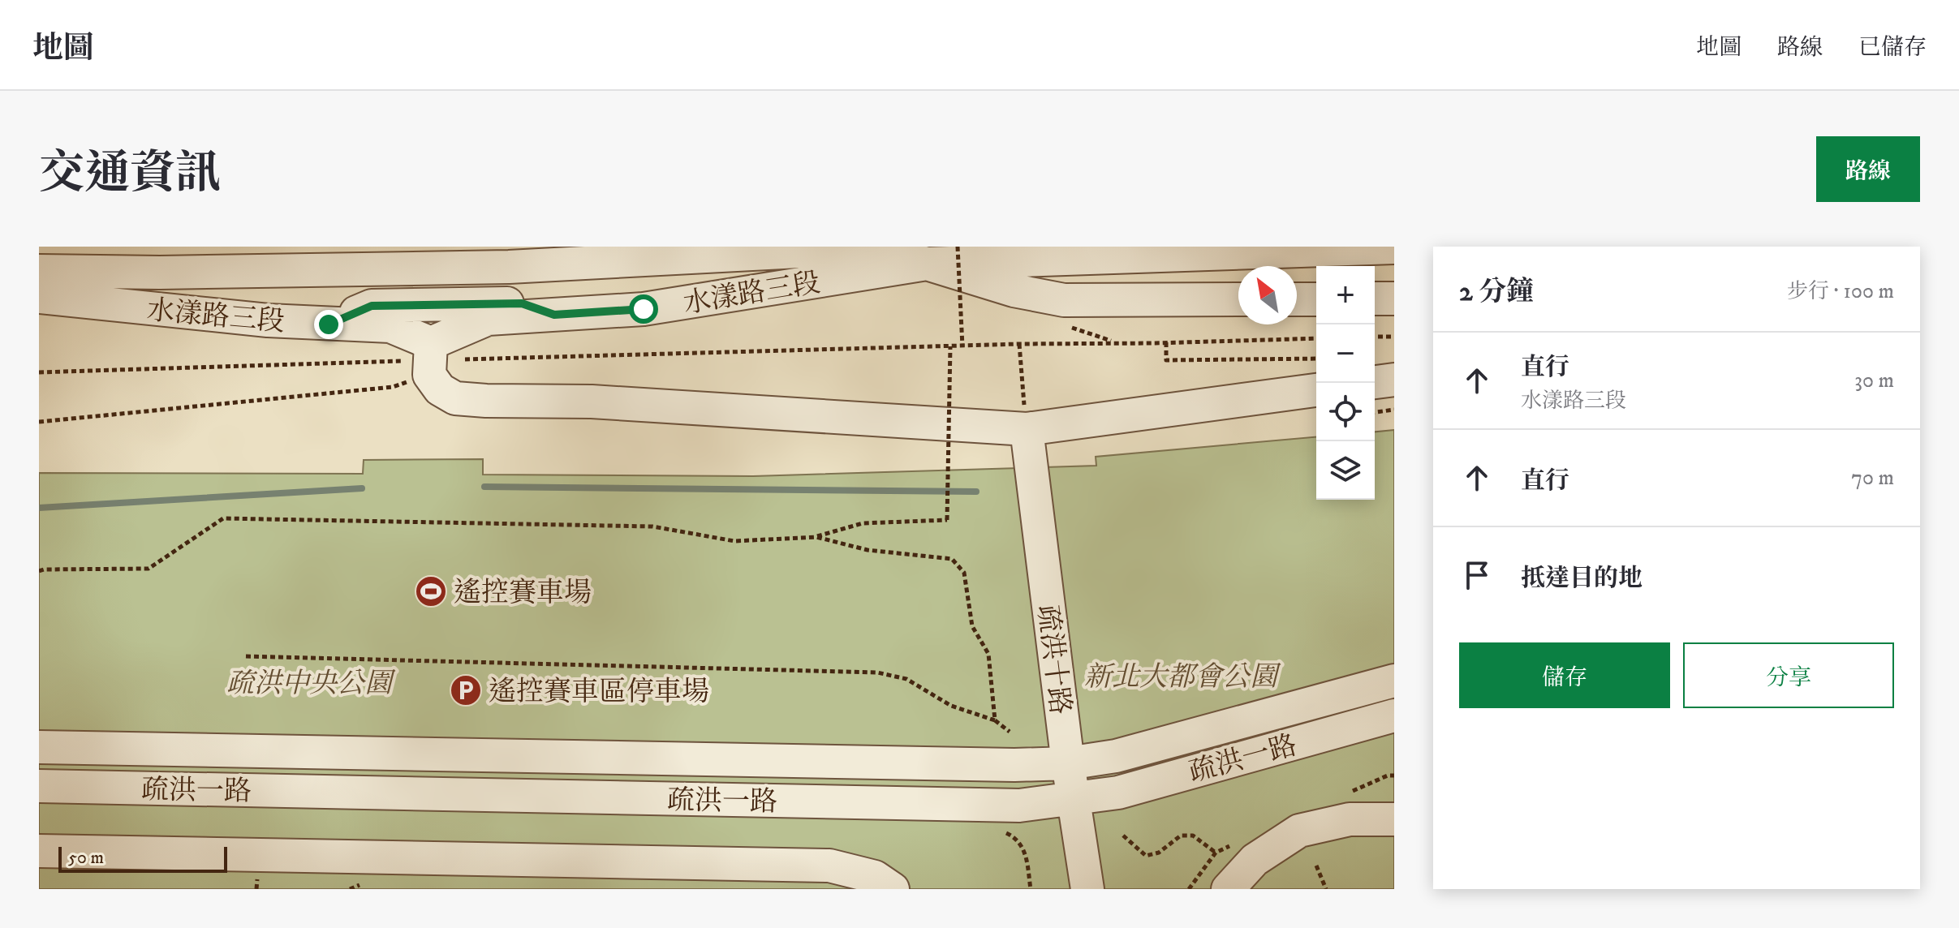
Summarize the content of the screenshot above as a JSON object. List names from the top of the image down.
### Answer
{
  "streets": {
    "street": ["水漾路三段", "疏洪十路", "疏洪一路"]
  },
  "crossings": [
    ["疏洪十路", "疏洪一路"]
  ],
  "parks": ["新北大都會公園", "疏洪中央公園"],
  "places": {
    "sports": ["遙控賽車場"],
    "parking": ["遙控賽車區停車場"]
  },
  "scale_bar": "50 m",
  "north": "top left",
  "page": {
    "header": "地圖",
    "nav": ["地圖", "路線", "已儲存"],
    "title": "交通資訊",
    "buttons": [
      "路線",
      ["儲存", "分享"]
    ],
    "heading": ["2 分鐘", "步行 · 100 m"],
    "map_buttons": ["+", "−"],
    "list": [
      ["直行", "水漾路三段", "30 m"],
      ["直行", "70 m"],
      "抵達目的地"
    ],
    "scale": "50 m"
  }
}
